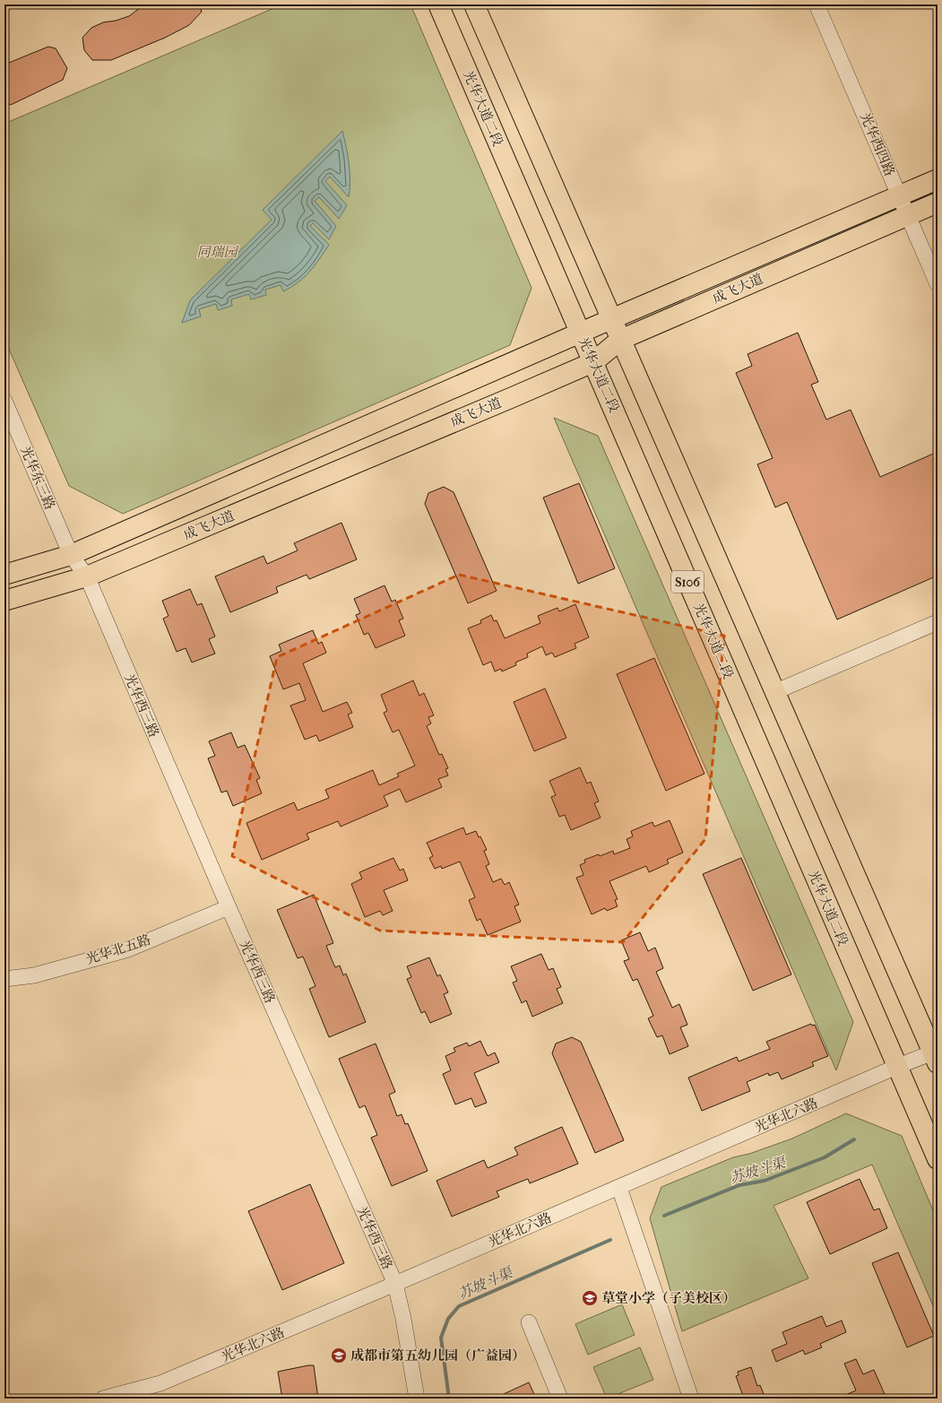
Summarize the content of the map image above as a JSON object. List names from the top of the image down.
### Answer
{
  "streets": {
    "main road": ["光华大道二段", "成飞大道", "S106"],
    "street": [
      "光华西四路",
      "光华东三路",
      "光华西三路",
      "光华北五路",
      "光华北六路"
    ]
  },
  "crossings": [
    ["光华大道二段", "成飞大道"],
    ["光华大道二段", "光华北六路"],
    ["光华西四路", "成飞大道"],
    ["成飞大道", "光华东三路"],
    ["成飞大道", "S106"],
    ["成飞大道", "光华西三路"],
    ["光华东三路", "光华西三路"],
    ["S106", "光华北六路"],
    ["光华西三路", "光华北五路"],
    ["光华西三路", "光华北六路"]
  ],
  "water": ["苏坡斗渠"],
  "parks": ["同瑞园"],
  "places": {
    "school or university": ["草堂小学（子美校区）", "成都市第五幼儿园（广益园）"]
  }
}
